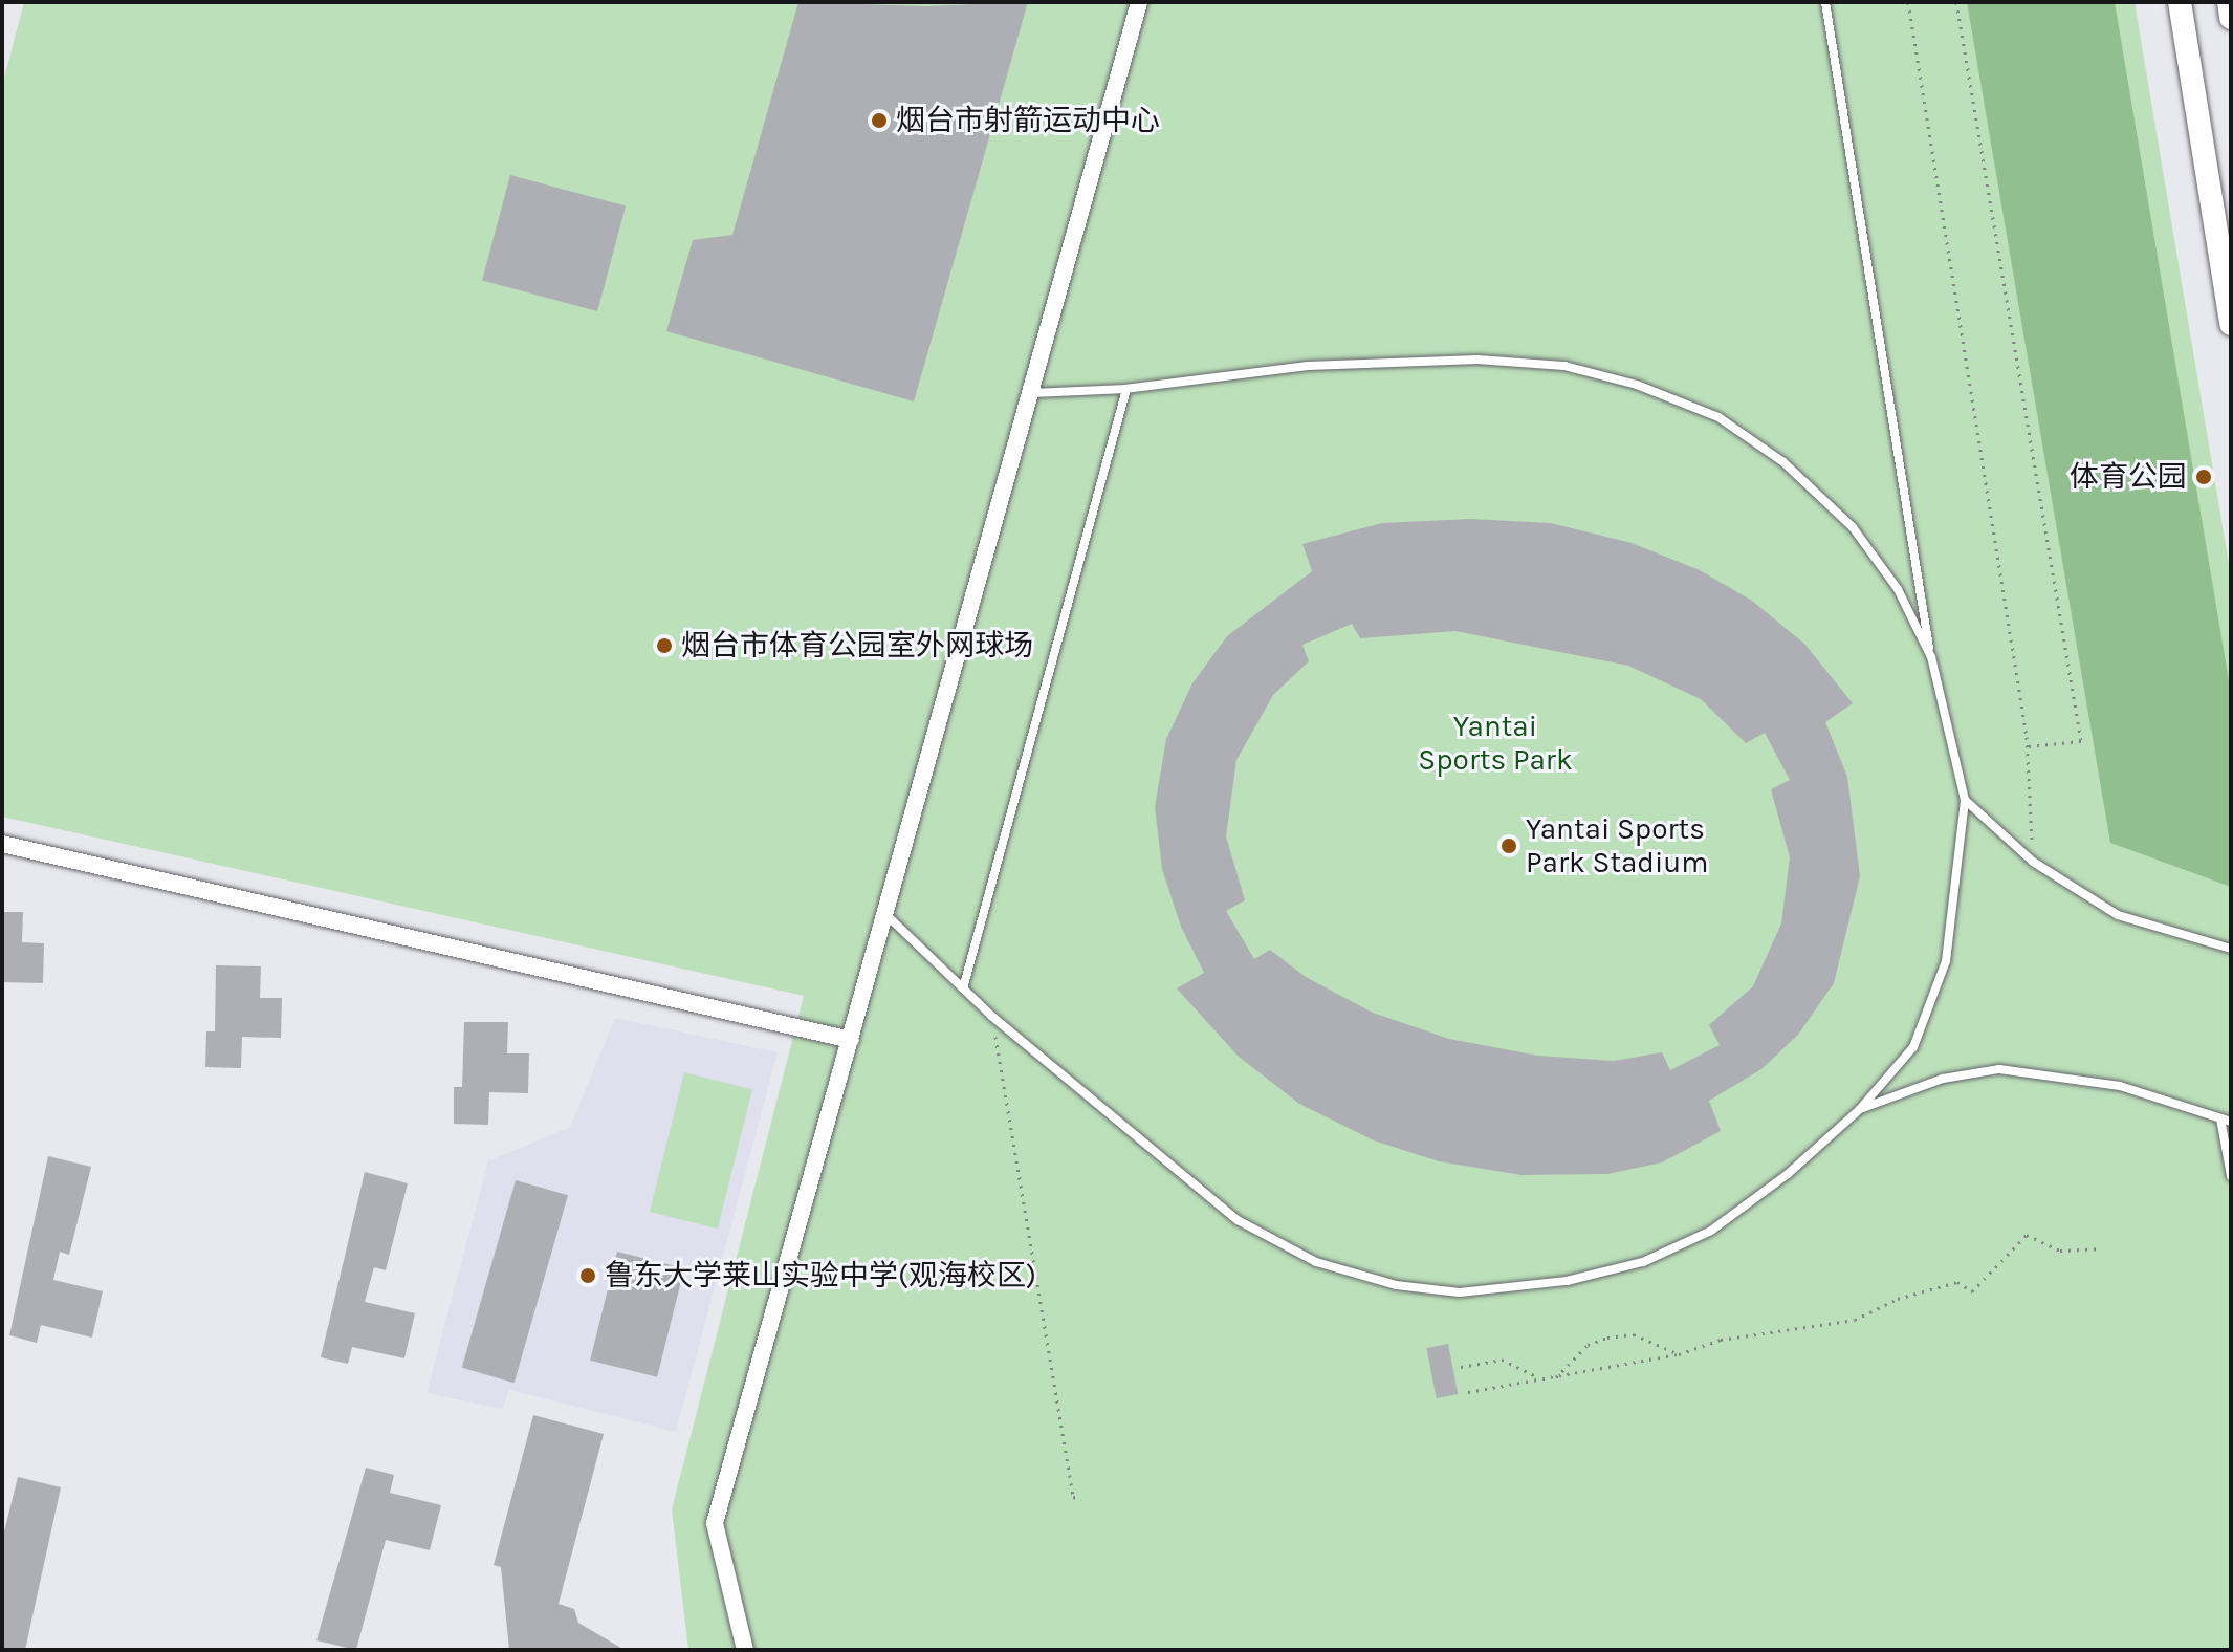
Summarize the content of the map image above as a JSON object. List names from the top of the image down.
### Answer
{
  "parks": ["Yantai Sports Park"],
  "places": [
    "烟台市射箭运动中心",
    "体育公园",
    "烟台市体育公园室外网球场",
    "Yantai Sports Park Stadium",
    "鲁东大学莱山实验中学(观海校区)"
  ]
}
